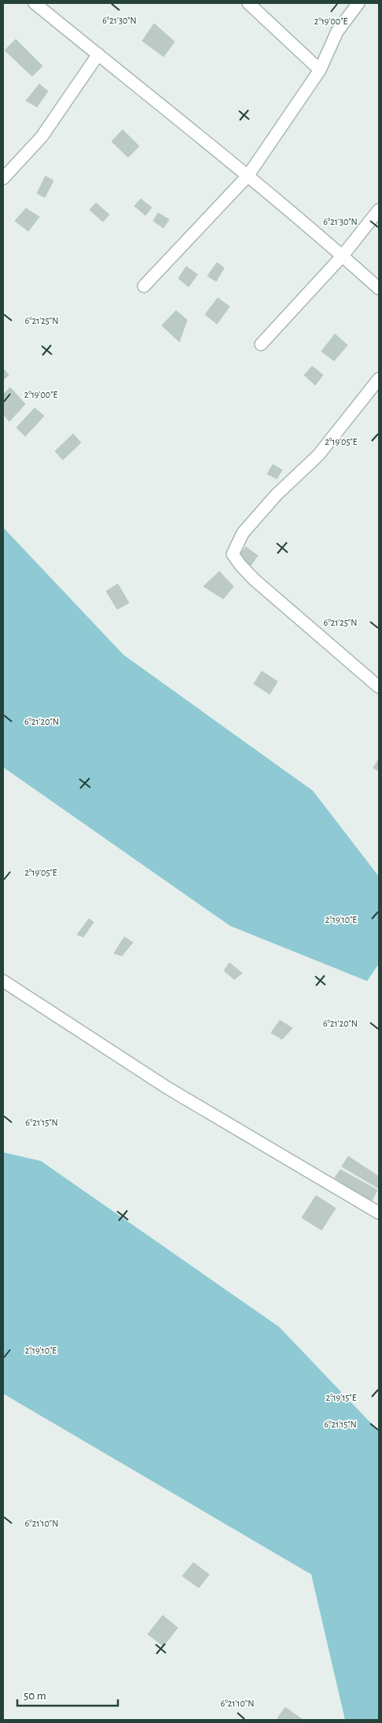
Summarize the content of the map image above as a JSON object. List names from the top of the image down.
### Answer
{
  "scale_bar": "50 m",
  "coordinates": [
    "6°21'30\"N",
    "2°19'00\"E",
    "6°21'25\"N",
    "2°19'05\"E",
    "6°21'20\"N",
    "2°19'10\"E",
    "6°21'15\"N",
    "2°19'15\"E",
    "6°21'10\"N"
  ]
}
